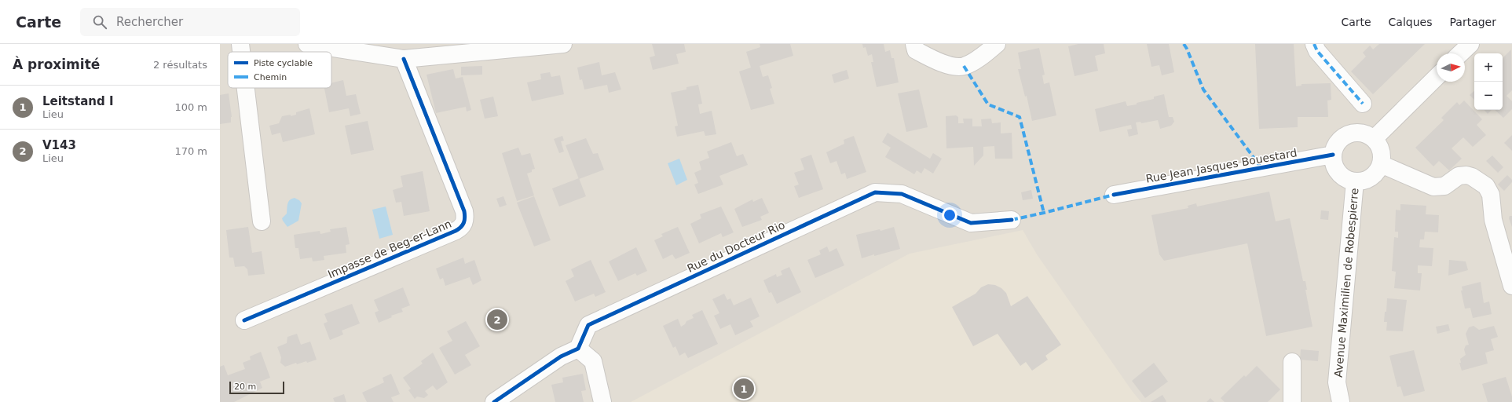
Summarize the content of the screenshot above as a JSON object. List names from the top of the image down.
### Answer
{
  "streets": {
    "street": [
      "Rue Jean Jasques Bouestard",
      "Rue du Docteur Rio",
      "Impasse de Beg-er-Lann",
      "Avenue Maximilien de Robespierre"
    ]
  },
  "crossings": [
    ["Rue Jean Jasques Bouestard", "Avenue Maximilien de Robespierre"]
  ],
  "legend": ["Piste cyclable", "Chemin"],
  "scale_bar": "20 m",
  "north": "right",
  "page": {
    "header": "Carte",
    "search": "Rechercher",
    "nav": ["Carte", "Calques", "Partager"],
    "heading": ["À proximité", "2 résultats"],
    "map_buttons": ["+", "−"],
    "list": [
      {
        "mark": "1",
        "name": "Leitstand I",
        "note": "Lieu",
        "value": "100 m"
      },
      {
        "mark": "2",
        "name": "V143",
        "note": "Lieu",
        "value": "170 m"
      }
    ],
    "pins": ["2", "1"],
    "scale": "20 m"
  }
}
